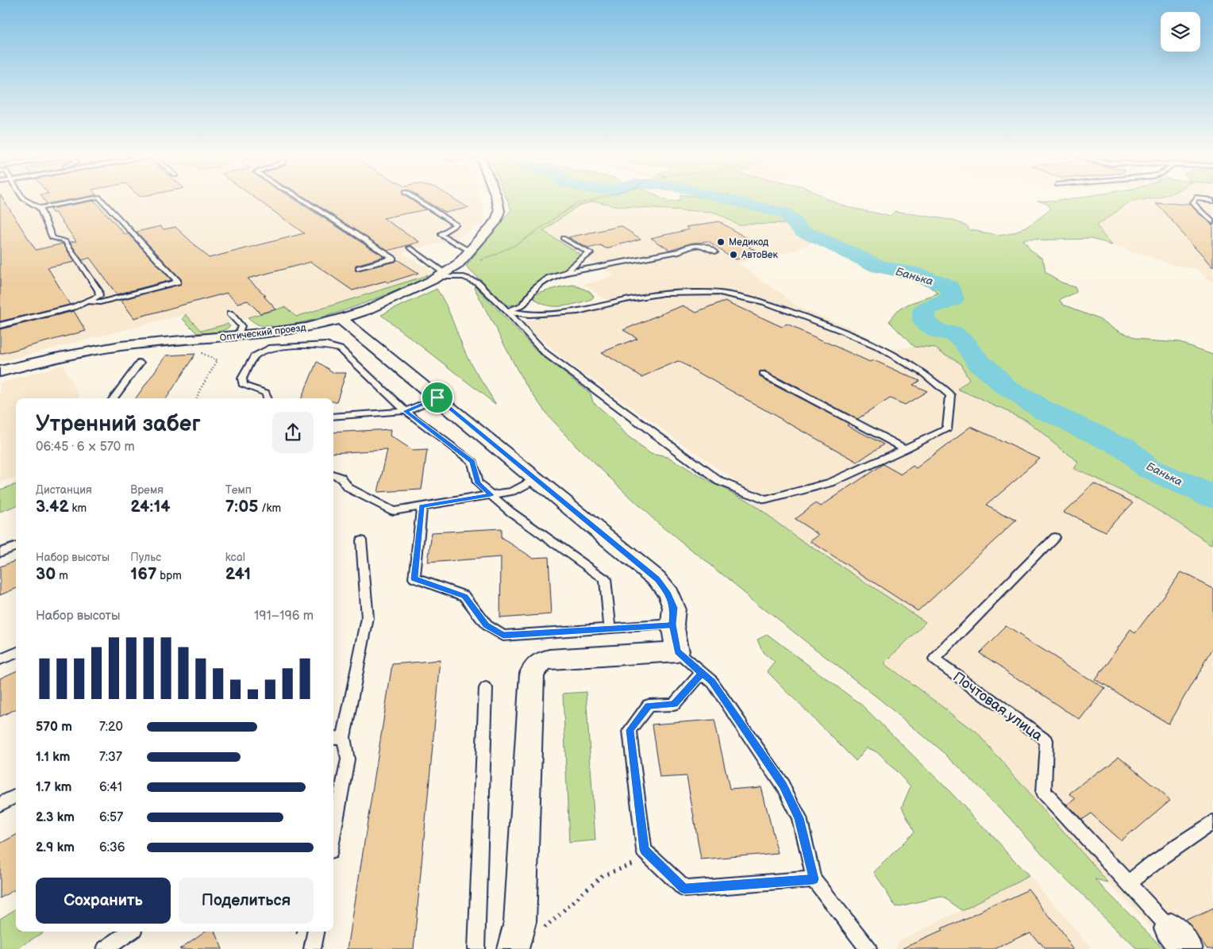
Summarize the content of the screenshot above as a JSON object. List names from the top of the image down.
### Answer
{
  "streets": {
    "street": ["Оптический проезд"],
    "lane": ["Почтовая улица"]
  },
  "water": ["Банька"],
  "places": ["Медикод", "АвтоВек"],
  "page": {
    "heading": ["Утренний забег", "06:45 · 6 × 570 m"],
    "stats": [
      ["Дистанция", "3.42 km"],
      ["Время", "24:14"],
      ["Темп", "7:05 /km"],
      ["Набор высоты", "30 m"],
      ["Пульс", "167 bpm"],
      ["kcal", "241"]
    ],
    "chart": ["Набор высоты", "191–196 m"],
    "list": [
      {
        "name": "570 m",
        "note": "7:20"
      },
      {
        "name": "1.1 km",
        "note": "7:37"
      },
      {
        "name": "1.7 km",
        "note": "6:41"
      },
      {
        "name": "2.3 km",
        "note": "6:57"
      },
      {
        "name": "2.9 km",
        "note": "6:36"
      }
    ],
    "buttons": ["Сохранить", "Поделиться"]
  }
}
